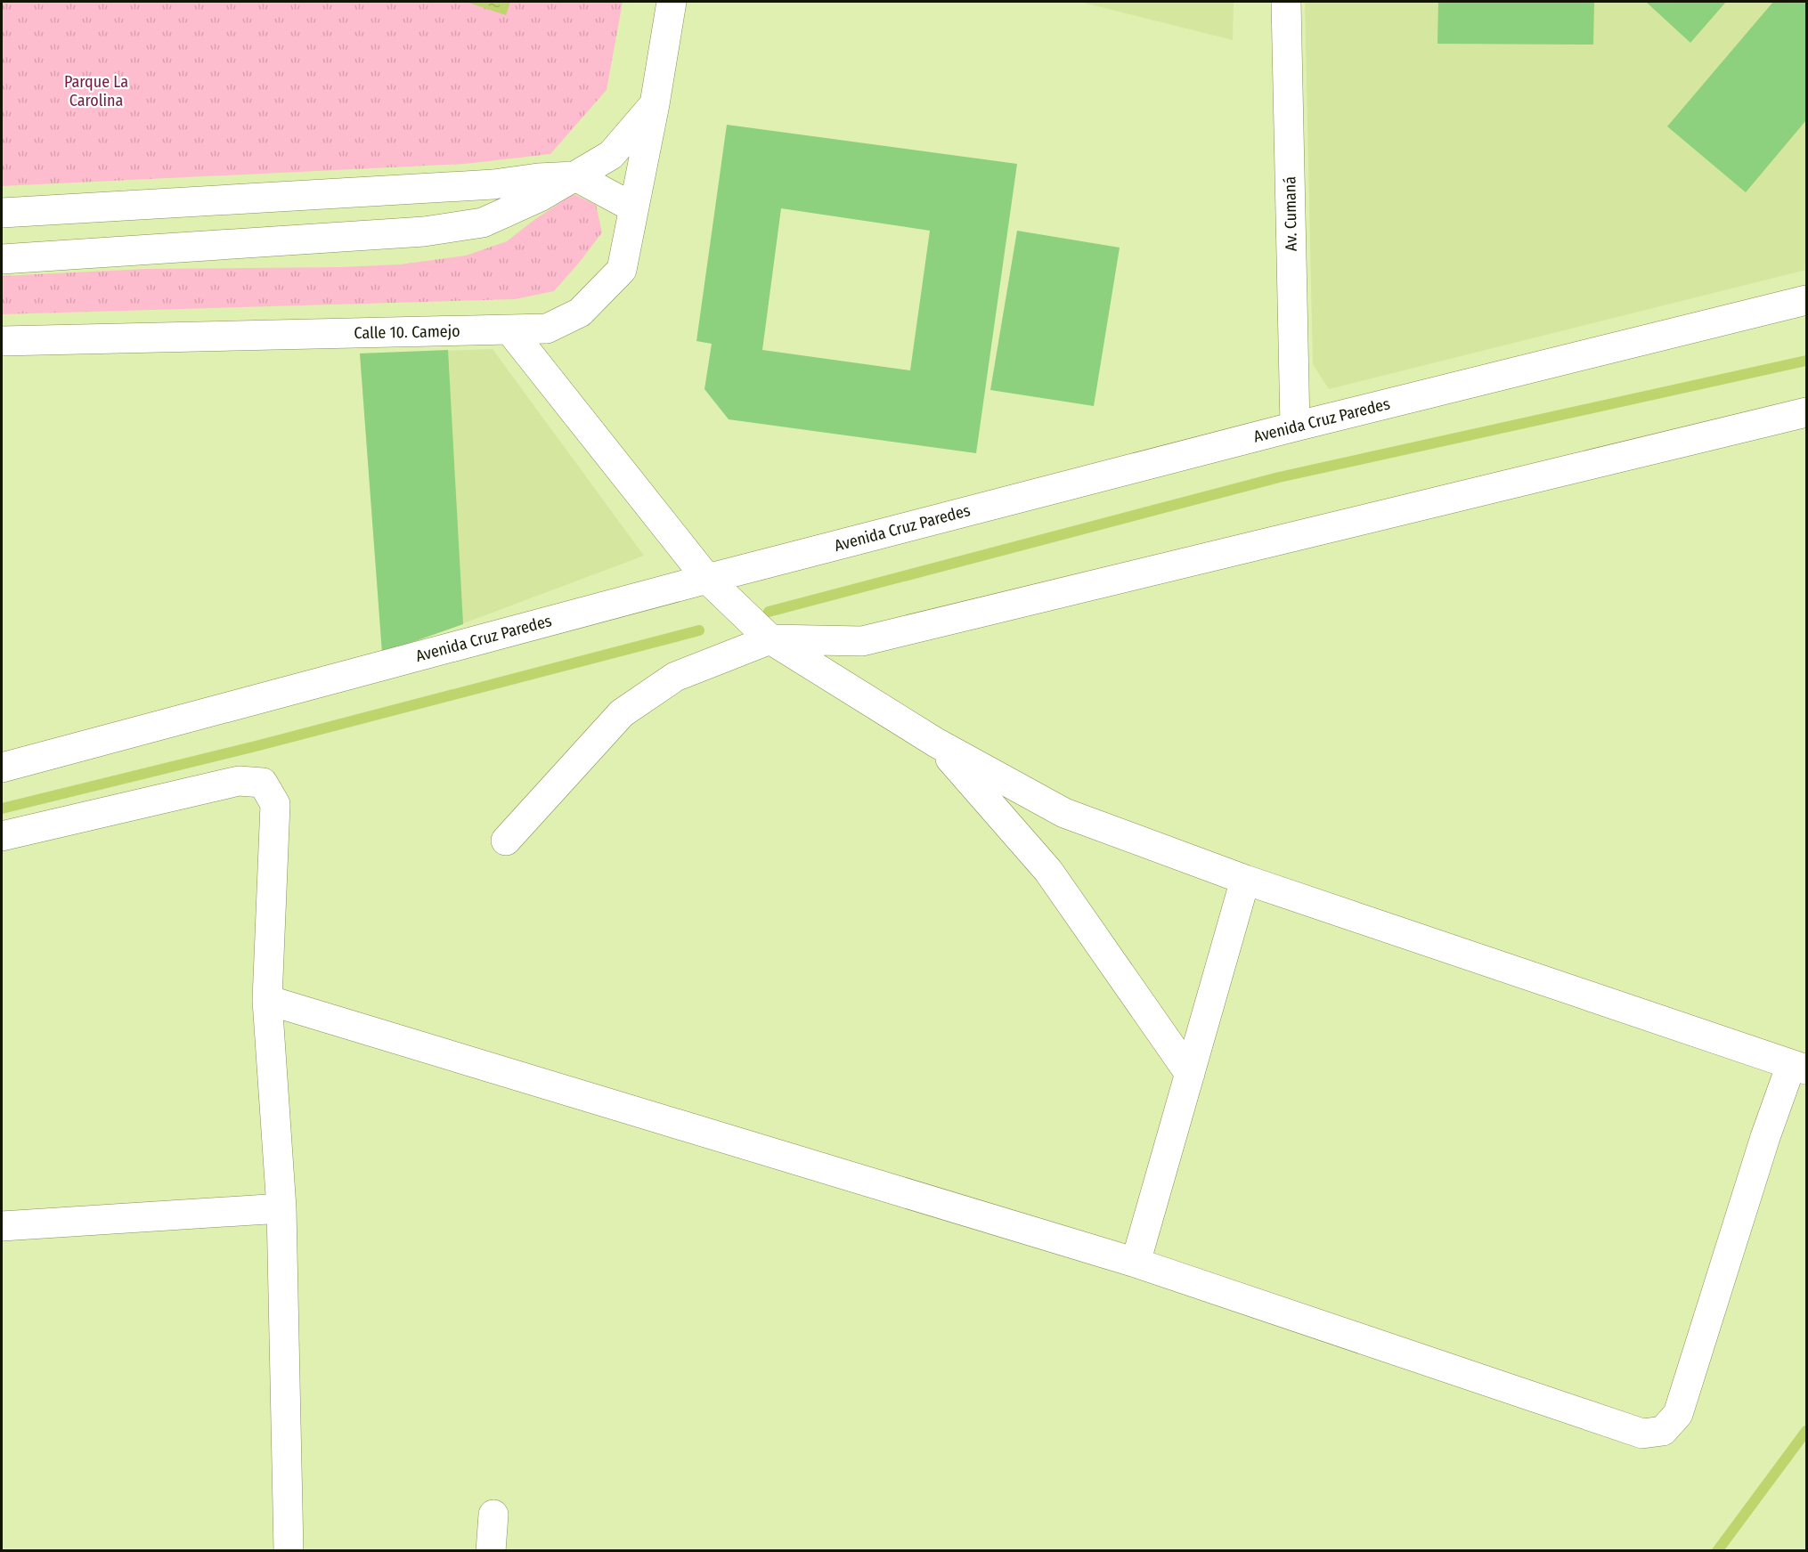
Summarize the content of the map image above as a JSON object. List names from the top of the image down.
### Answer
{
  "streets": {
    "street": ["Av. Cumaná", "Calle 10. Camejo", "Avenida Cruz Paredes"]
  },
  "crossings": [
    ["Av. Cumaná", "Avenida Cruz Paredes"]
  ],
  "parks": ["Parque La Carolina"]
}
